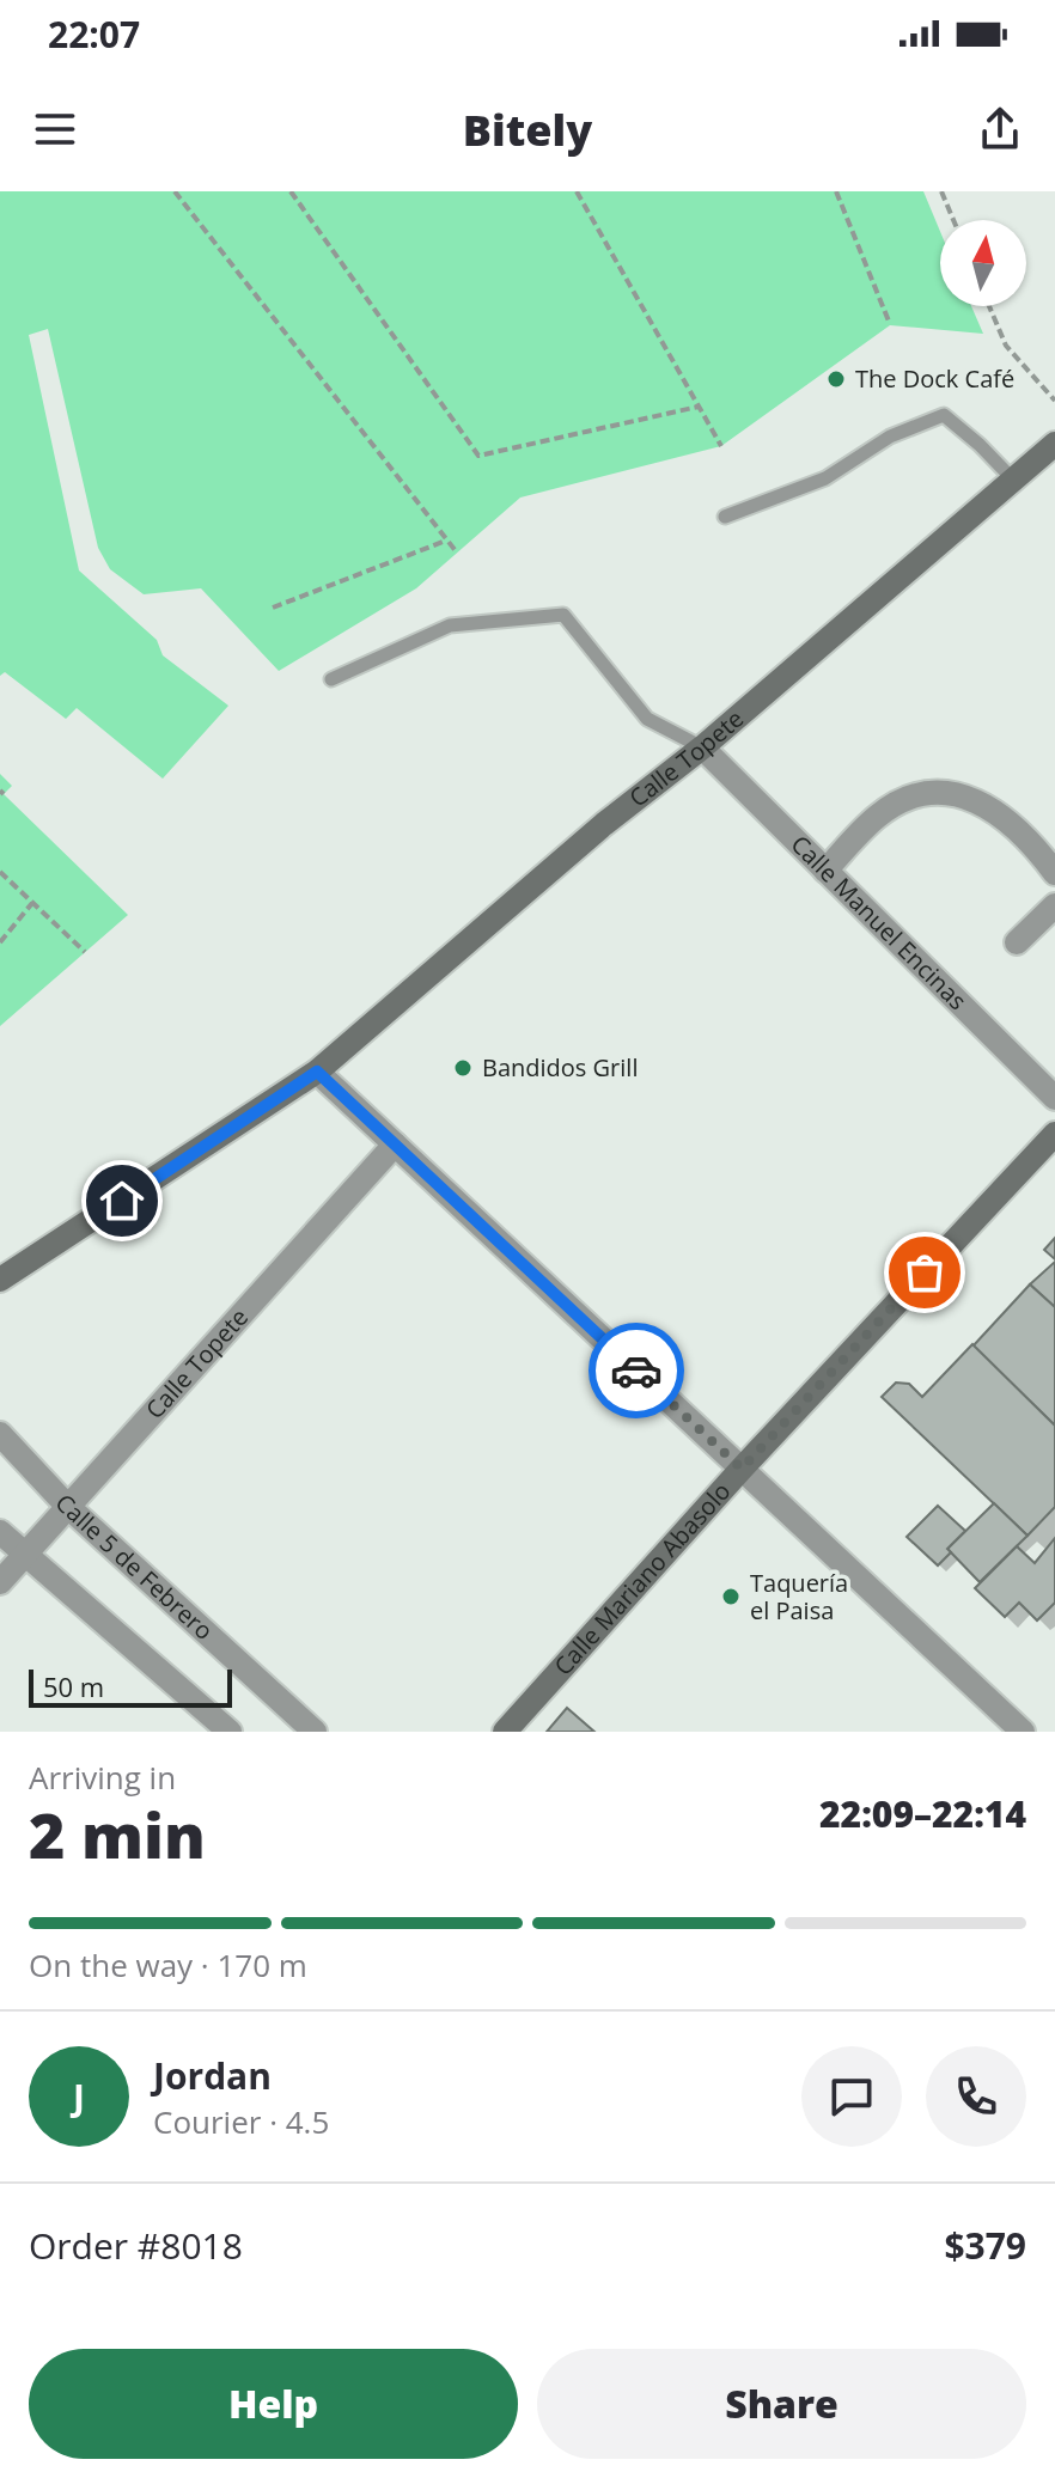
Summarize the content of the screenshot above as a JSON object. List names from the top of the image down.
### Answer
{
  "streets": {
    "street": [
      "Calle Topete",
      "Calle Manuel Encinas",
      "Calle 5 de Febrero",
      "Calle Mariano Abasolo"
    ]
  },
  "crossings": [
    ["Calle Topete", "Calle Manuel Encinas"],
    ["Calle Topete", "Calle 5 de Febrero"]
  ],
  "places": ["The Dock Café", "Bandidos Grill", "Taquería el Paisa"],
  "scale_bar": "50 m",
  "north": "top",
  "page": {
    "status": "22:07",
    "header": "Bitely",
    "scale": "50 m",
    "heading": ["2 min", "Arriving in", "22:09–22:14"],
    "panel": [
      "Jordan",
      "Courier · 4.5",
      "Order #8018",
      "$379"
    ],
    "bar": "On the way · 170 m",
    "round": "J",
    "buttons": ["Help", "Share"]
  }
}
